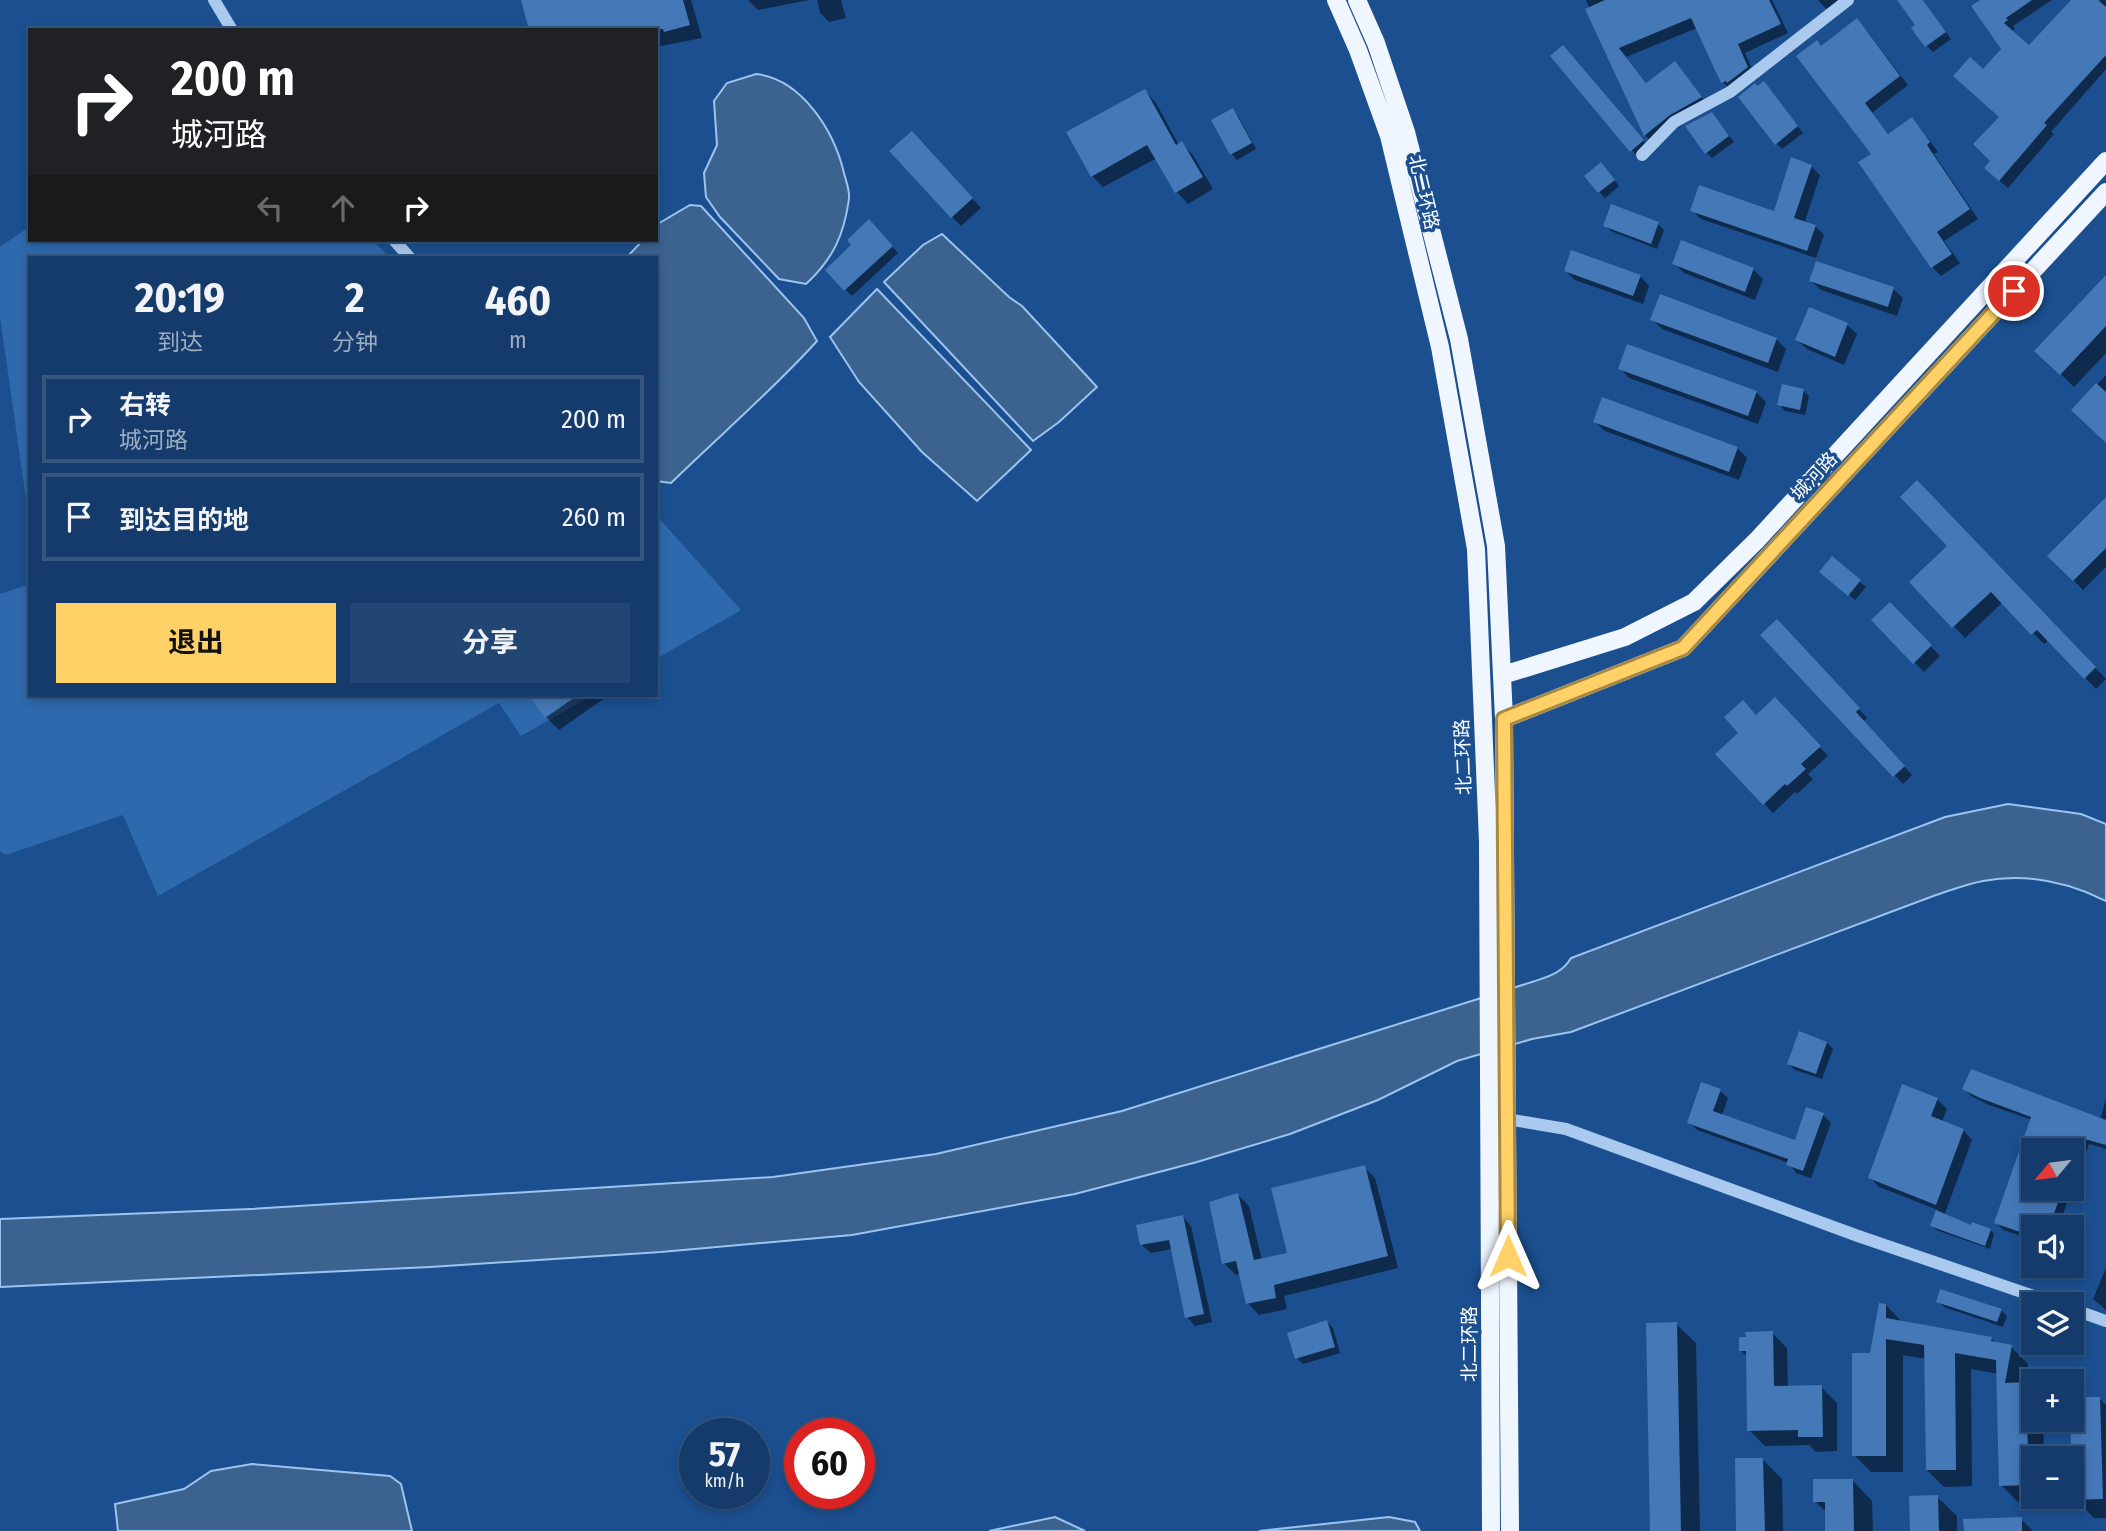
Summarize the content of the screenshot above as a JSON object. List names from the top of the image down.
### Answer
{
  "streets": {
    "main road": ["北二环路", "城河路"]
  },
  "crossings": [
    ["北二环路", "城河路"]
  ],
  "north": "bottom left",
  "page": {
    "turn": ["200 m", "城河路"],
    "eta": [
      "20:19",
      "到达",
      "2",
      "分钟",
      "460",
      "m"
    ],
    "list": [
      {
        "name": "右转",
        "note": "城河路",
        "value": "200 m"
      },
      {
        "name": "到达目的地",
        "value": "260 m"
      }
    ],
    "buttons": ["退出", "分享"],
    "map_buttons": ["+", "−"],
    "speed": "57 km/h",
    "limit": "60"
  }
}
